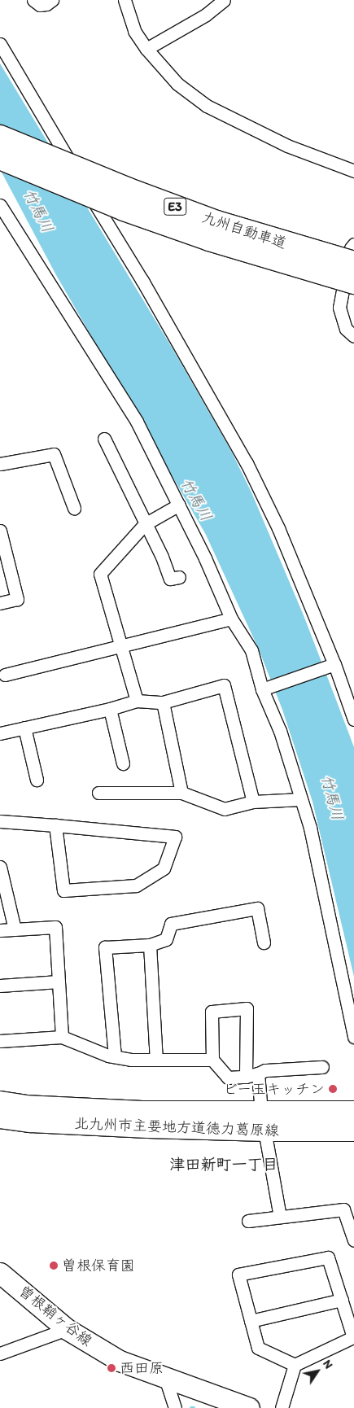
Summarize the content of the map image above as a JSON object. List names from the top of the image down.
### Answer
{
  "streets": {
    "highway": ["E3", "九州自動車道"],
    "main road": ["北九州市主要地方道徳力葛原線", "曽根鞘ヶ谷線"]
  },
  "districts": ["津田新町一丁目"],
  "water": ["竹馬川"],
  "places": ["ビー玉キッチン", "曽根保育園", "西田原"],
  "north": "top right"
}
